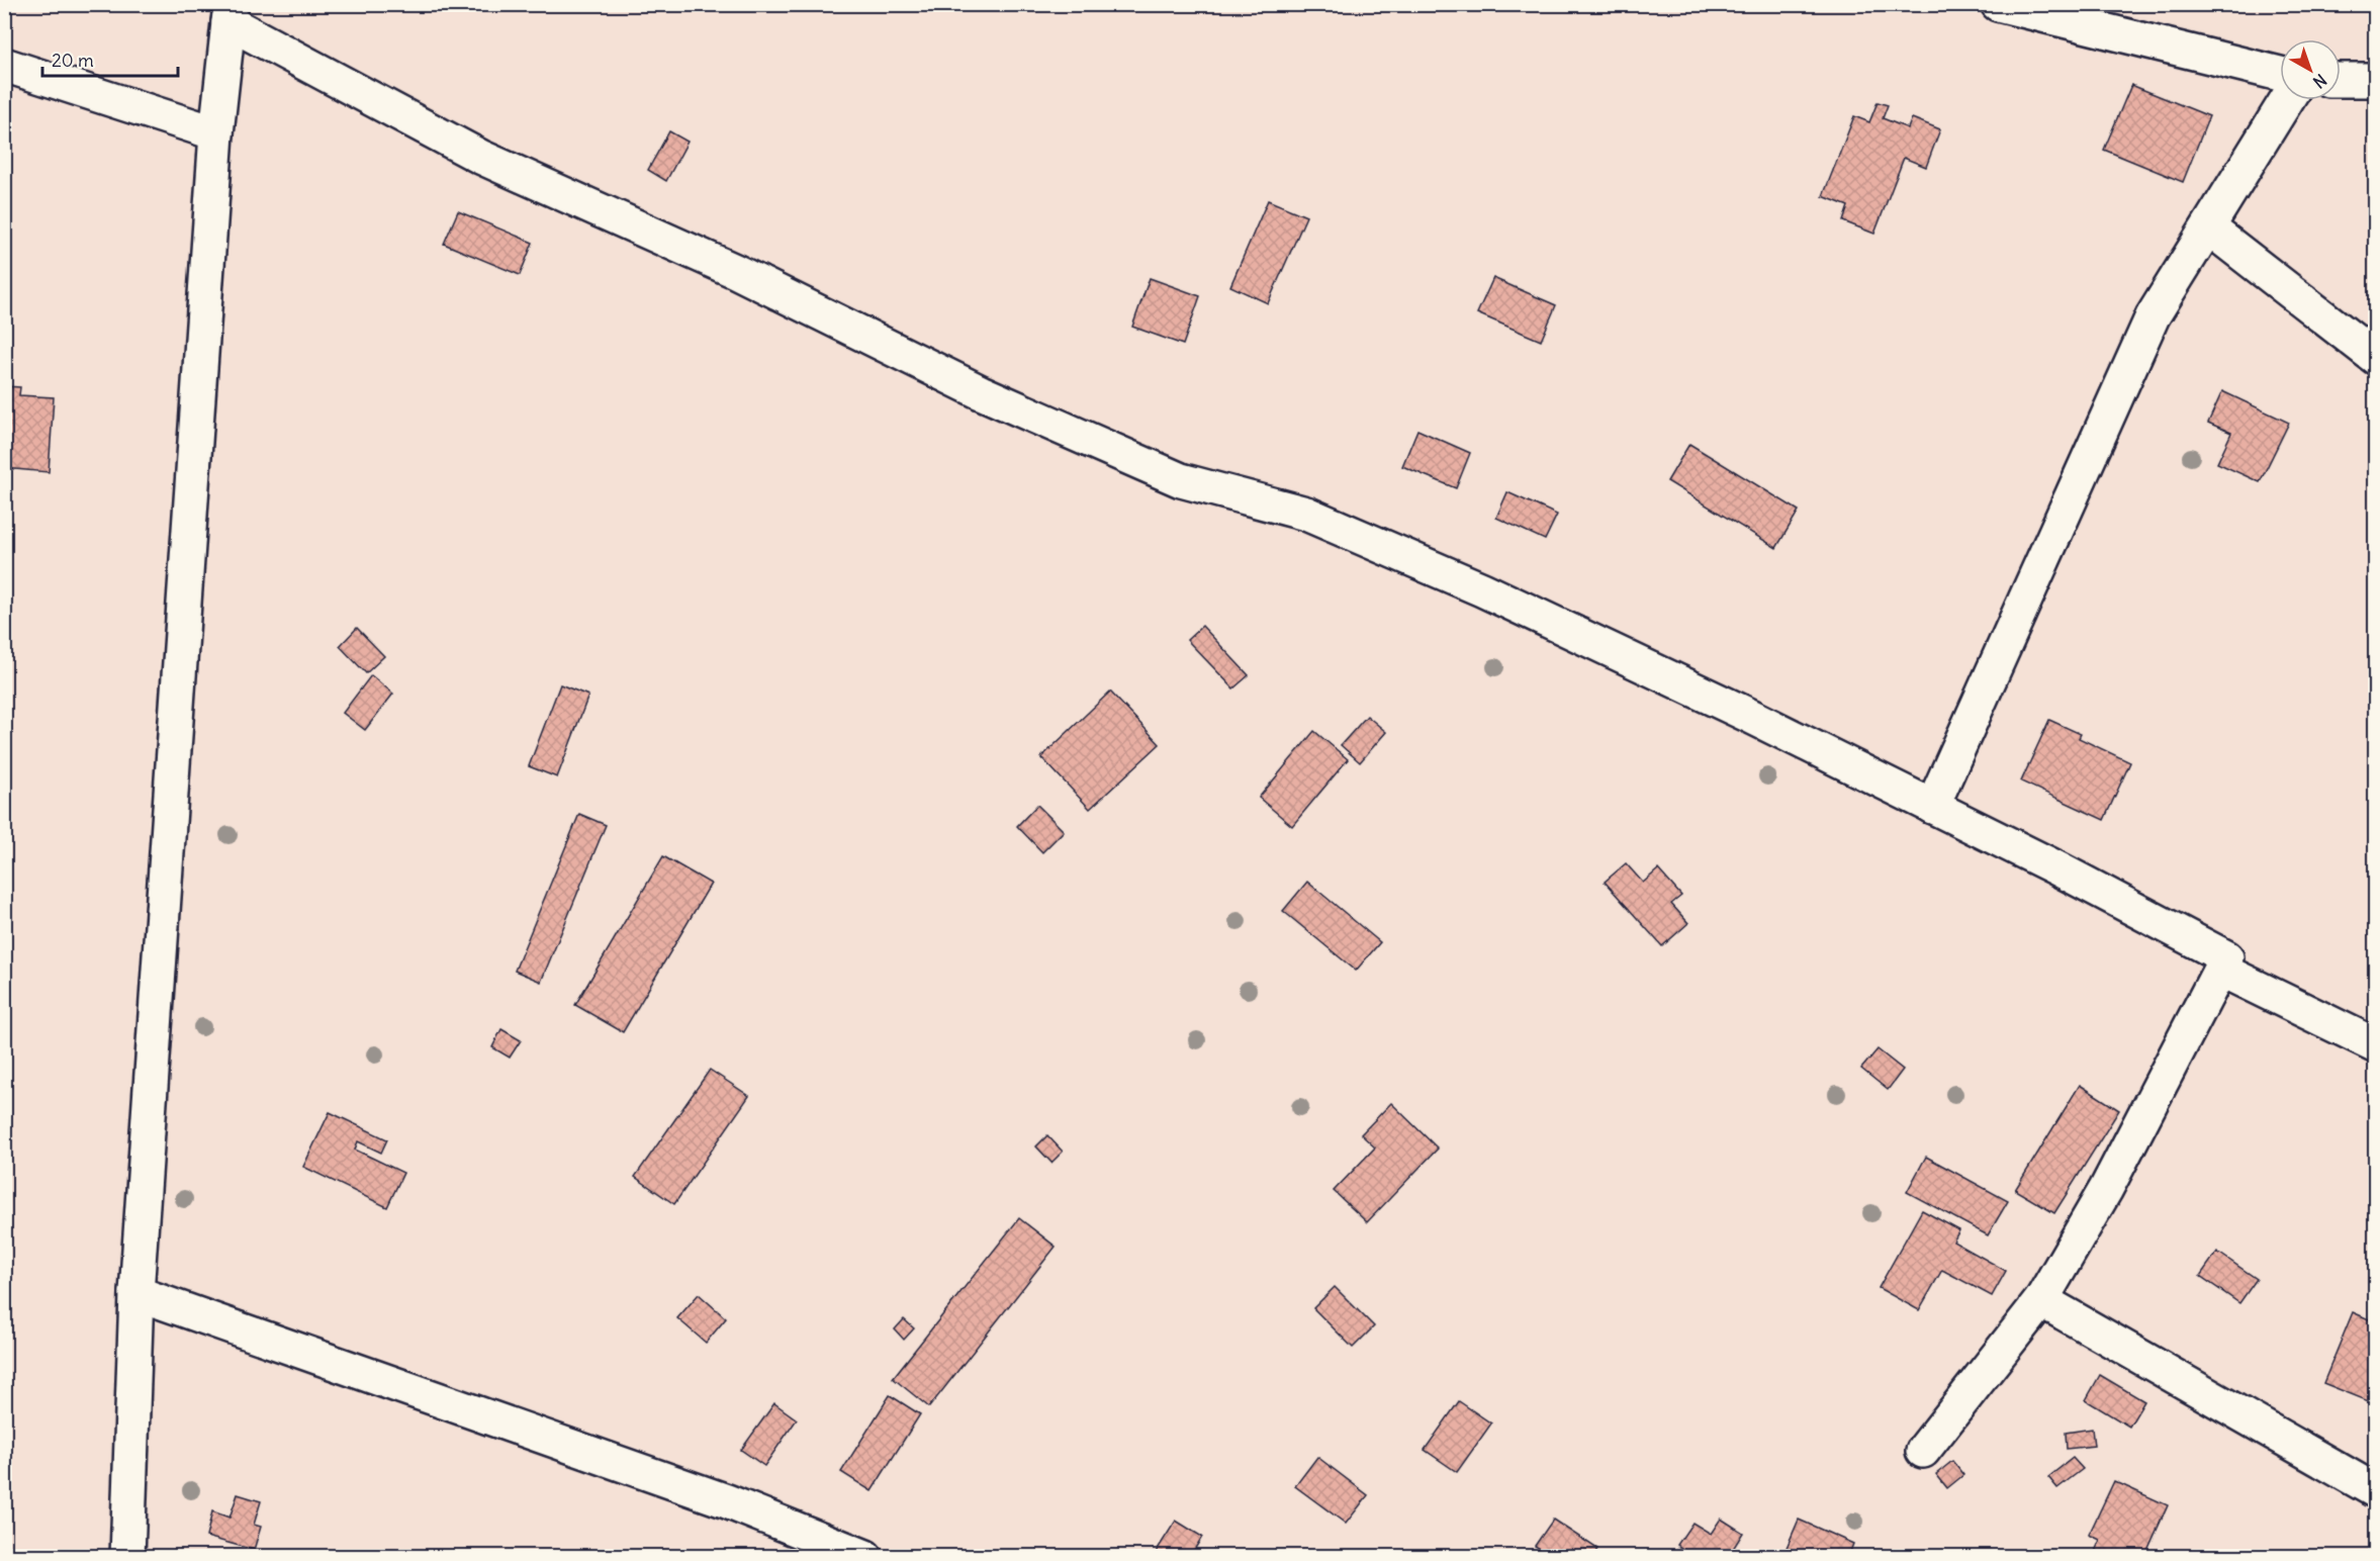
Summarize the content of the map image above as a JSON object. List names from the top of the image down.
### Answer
{
  "scale_bar": "20 m",
  "north": "bottom right"
}
